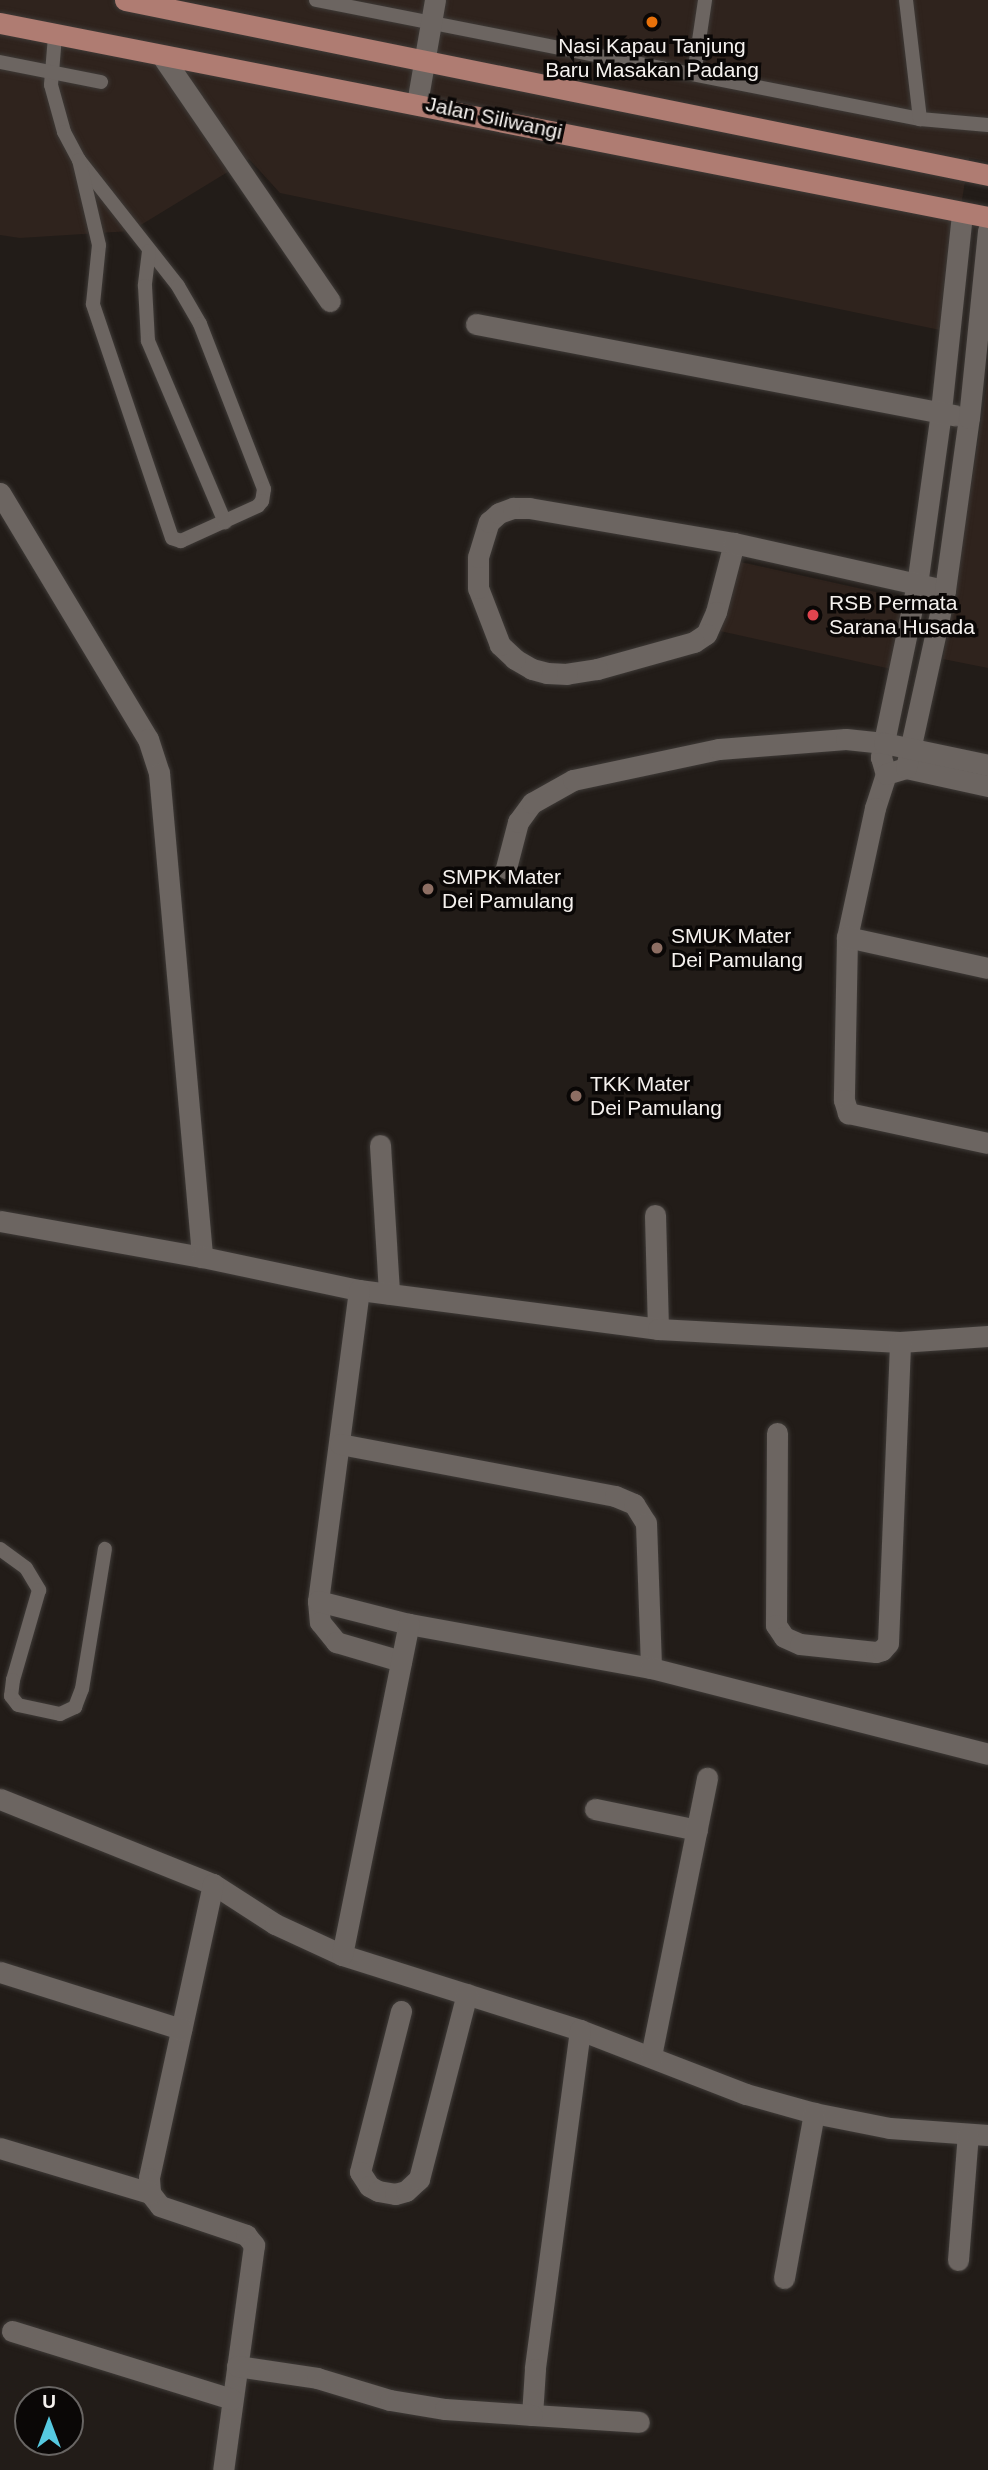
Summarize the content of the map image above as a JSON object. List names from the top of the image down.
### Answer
{
  "streets": {
    "main road": ["Jalan Siliwangi"]
  },
  "places": [
    "Nasi Kapau Tanjung Baru Masakan Padang",
    "RSB Permata Sarana Husada",
    "SMPK Mater Dei Pamulang",
    "SMUK Mater Dei Pamulang",
    "TKK Mater Dei Pamulang"
  ],
  "north": "top"
}
